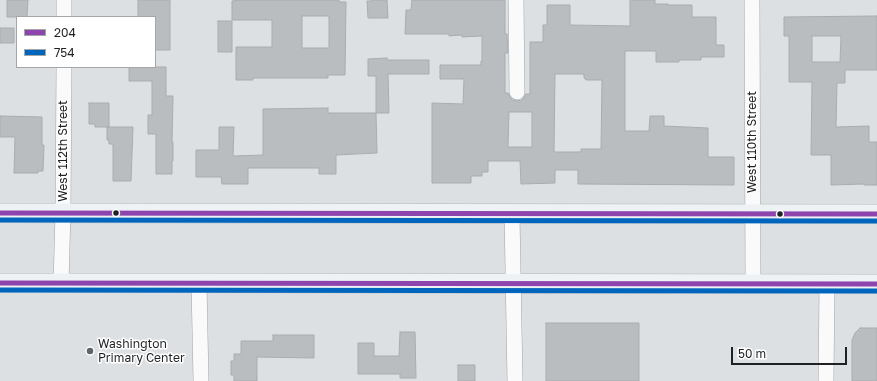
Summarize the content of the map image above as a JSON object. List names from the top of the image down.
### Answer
{
  "streets": {
    "street": ["West 110th Street", "West 112th Street"]
  },
  "places": ["Washington Primary Center"],
  "lines": ["transit line 204", "transit line 754"],
  "legend": ["204", "754"],
  "scale_bar": "50 m"
}
